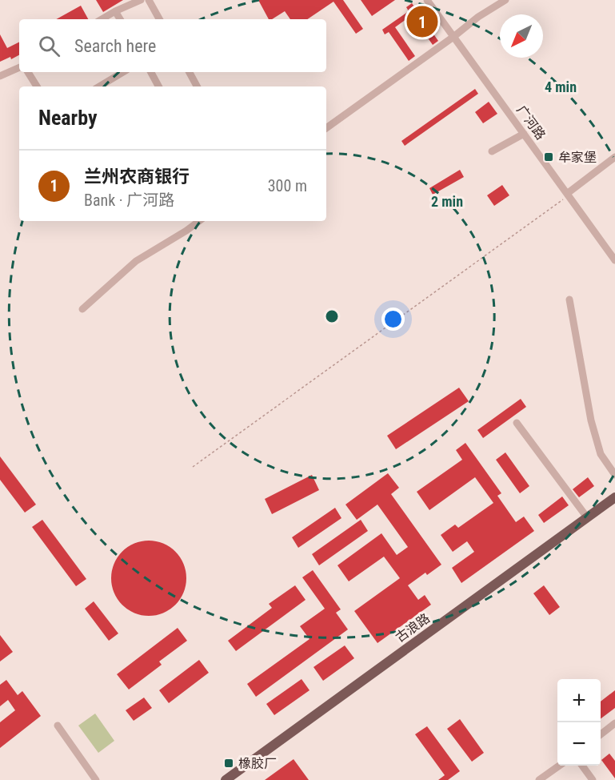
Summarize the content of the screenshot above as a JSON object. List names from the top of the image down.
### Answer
{
  "streets": {
    "main road": ["古浪路"],
    "street": ["广河路"]
  },
  "places": {
    "transit": ["牟家堡", "橡胶厂"]
  },
  "north": "bottom left",
  "page": {
    "pins": "1",
    "search": "Search here",
    "heading": "Nearby",
    "list": [
      {
        "mark": "1",
        "name": "兰州农商银行",
        "note": "Bank · 广河路",
        "value": "300 m"
      }
    ],
    "map_buttons": ["+", "−"]
  },
  "rings": ["4 min", "2 min"]
}
